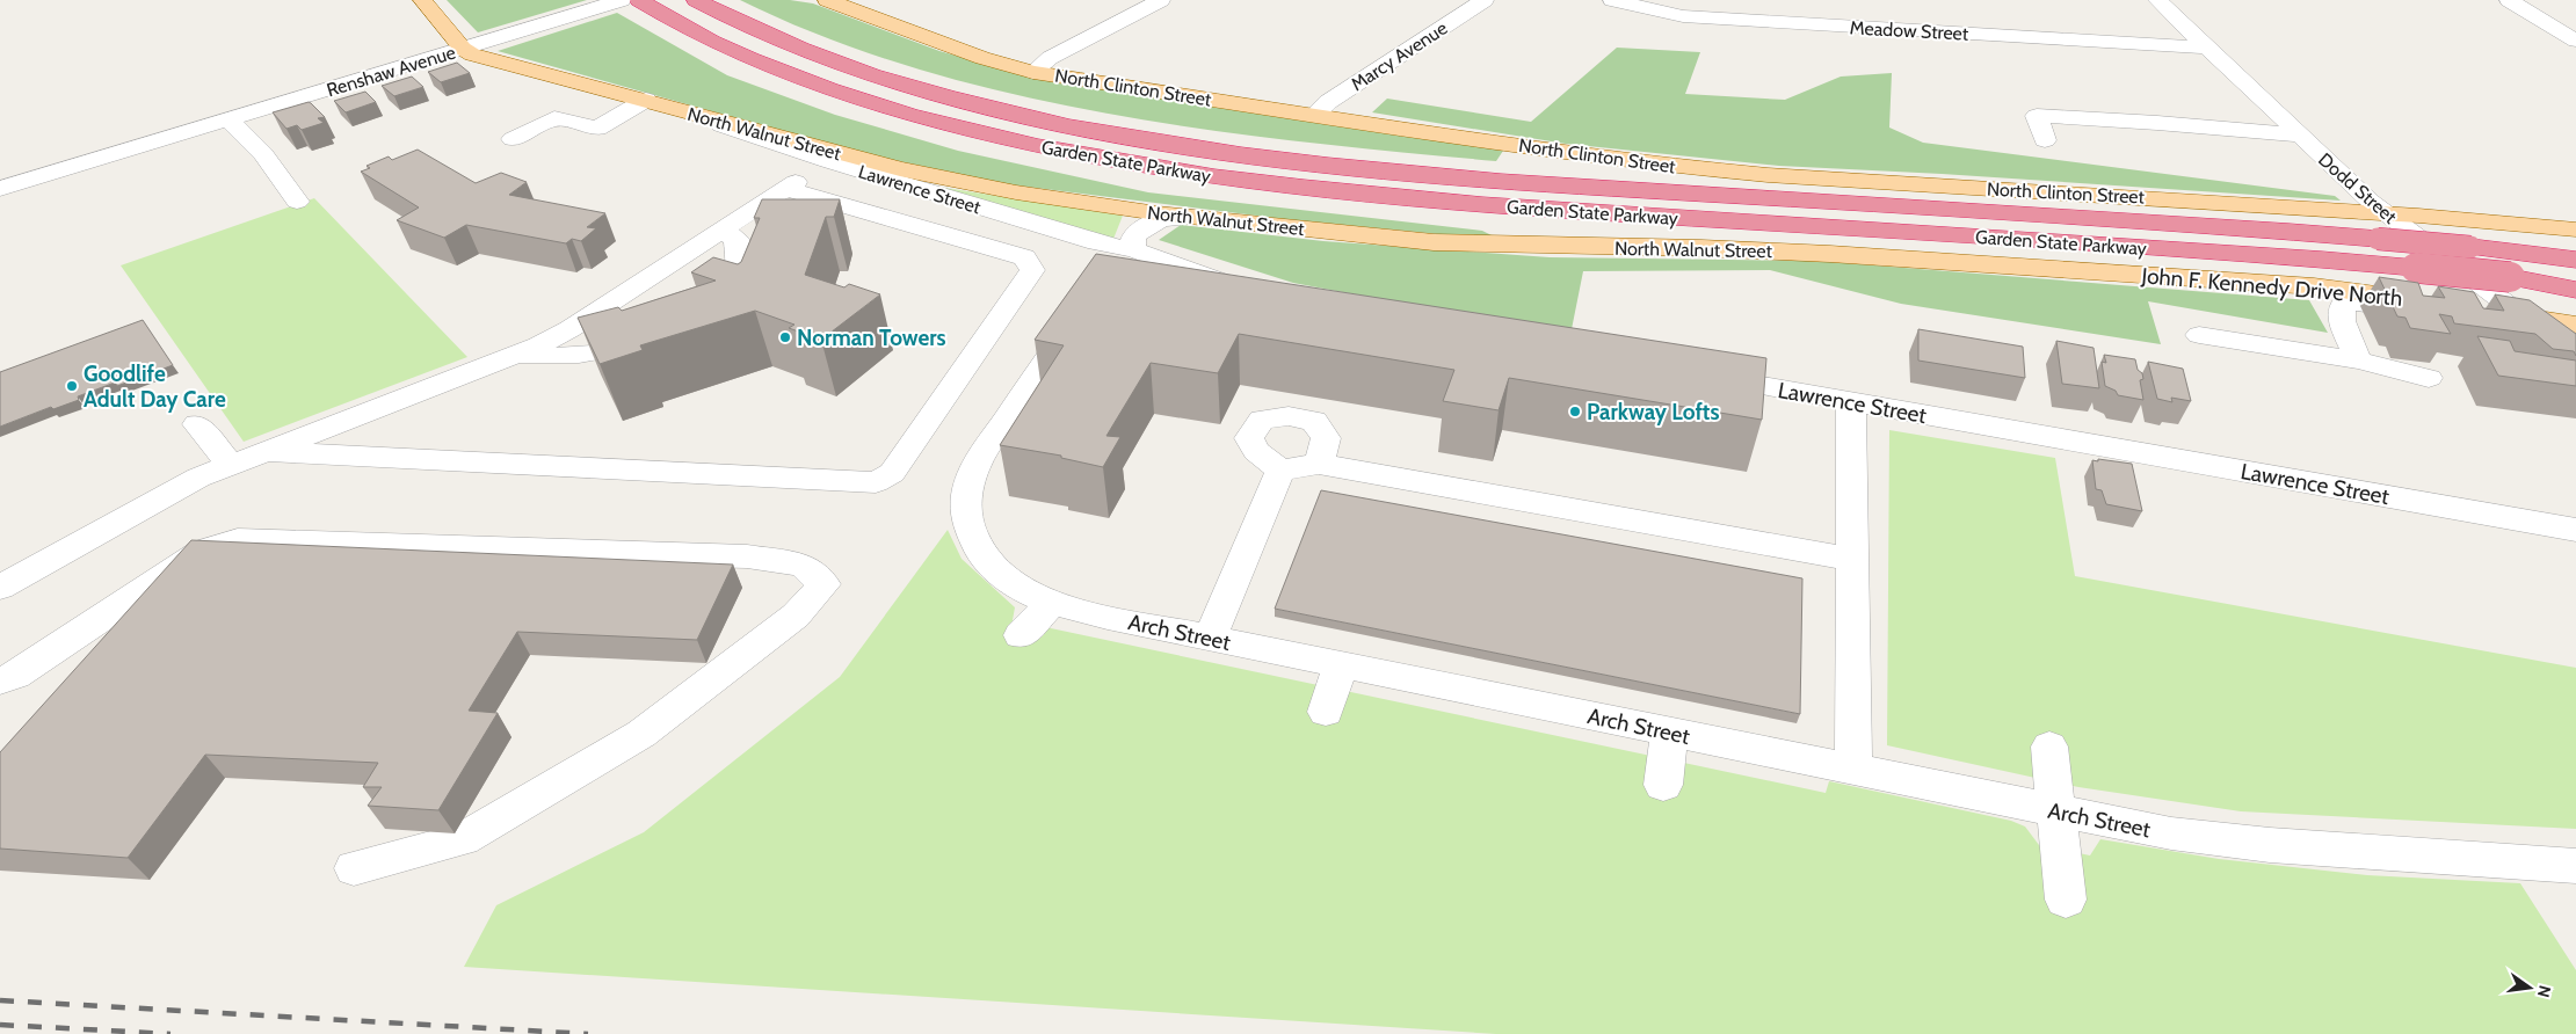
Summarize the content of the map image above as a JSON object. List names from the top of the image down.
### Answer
{
  "streets": {
    "highway": ["Garden State Parkway"],
    "main road": ["North Clinton Street", "North Walnut Street", "John F. Kennedy Drive North"],
    "street": [
      "Meadow Street",
      "Marcy Avenue",
      "Renshaw Avenue",
      "Dodd Street",
      "Lawrence Street",
      "Arch Street"
    ]
  },
  "crossings": [
    ["Meadow Street", "Dodd Street"],
    ["Marcy Avenue", "North Clinton Street"],
    ["Renshaw Avenue", "North Walnut Street"],
    ["North Clinton Street", "Garden State Parkway"],
    ["North Clinton Street", "Dodd Street"],
    ["North Walnut Street", "Lawrence Street"],
    ["North Walnut Street", "John F. Kennedy Drive North"]
  ],
  "places": ["Norman Towers", "Goodlife Adult Day Care", "Parkway Lofts"],
  "north": "right"
}
